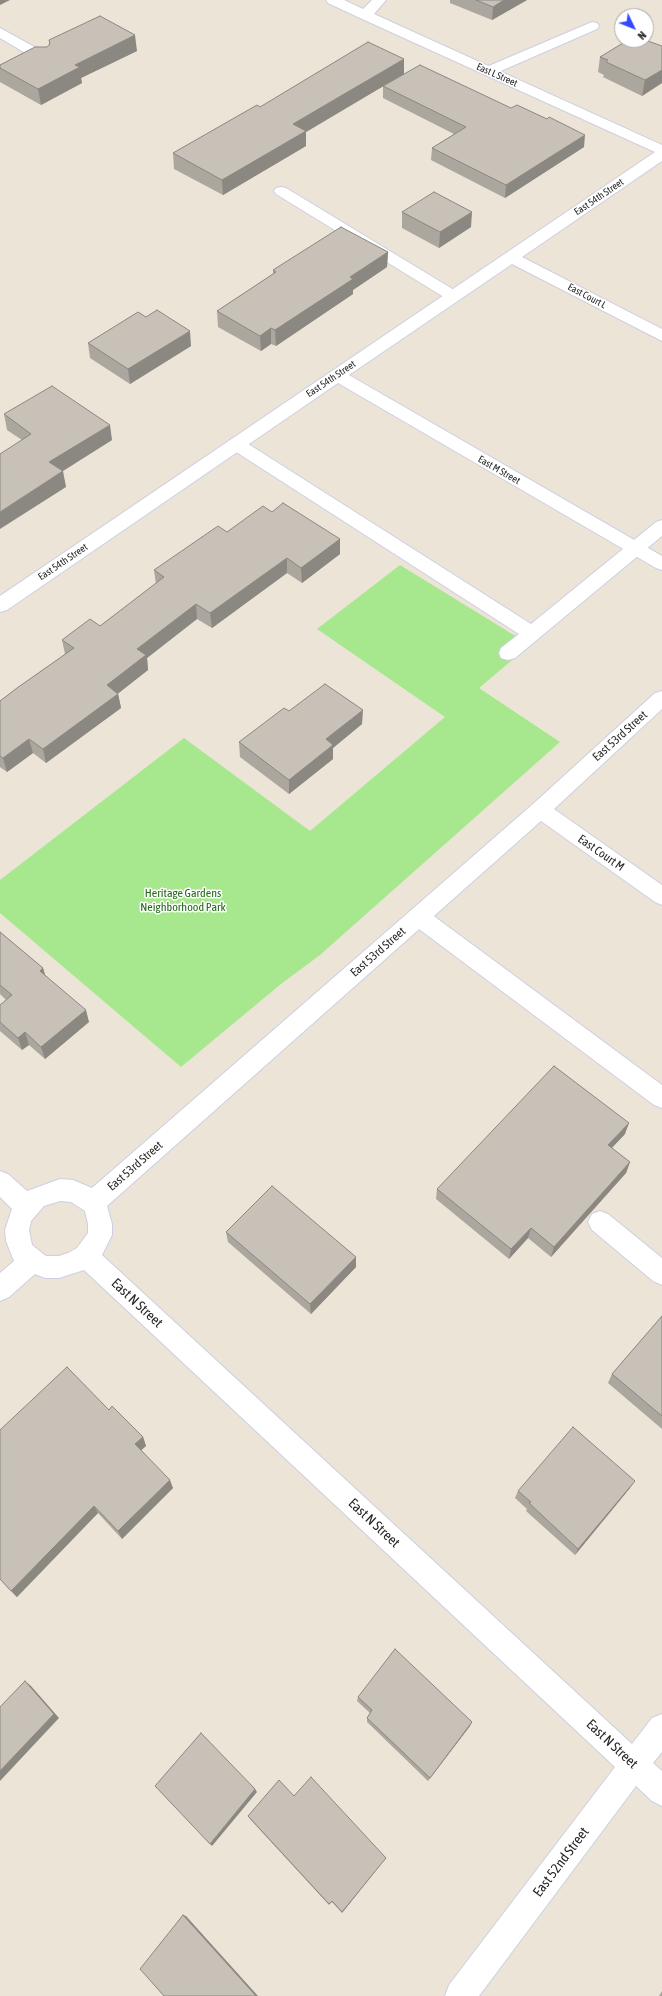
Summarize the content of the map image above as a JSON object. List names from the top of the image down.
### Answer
{
  "streets": {
    "street": [
      "East L Street",
      "East 54th Street",
      "East Court L",
      "East M Street",
      "East 53rd Street",
      "East Court M",
      "East N Street",
      "East 52nd Street"
    ]
  },
  "crossings": [
    ["East 54th Street", "East Court L"],
    ["East 54th Street", "East M Street"],
    ["East 53rd Street", "East Court M"],
    ["East 53rd Street", "East N Street"],
    ["East N Street", "East 52nd Street"]
  ],
  "parks": ["Heritage Gardens Neighborhood Park"],
  "north": "bottom right"
}
